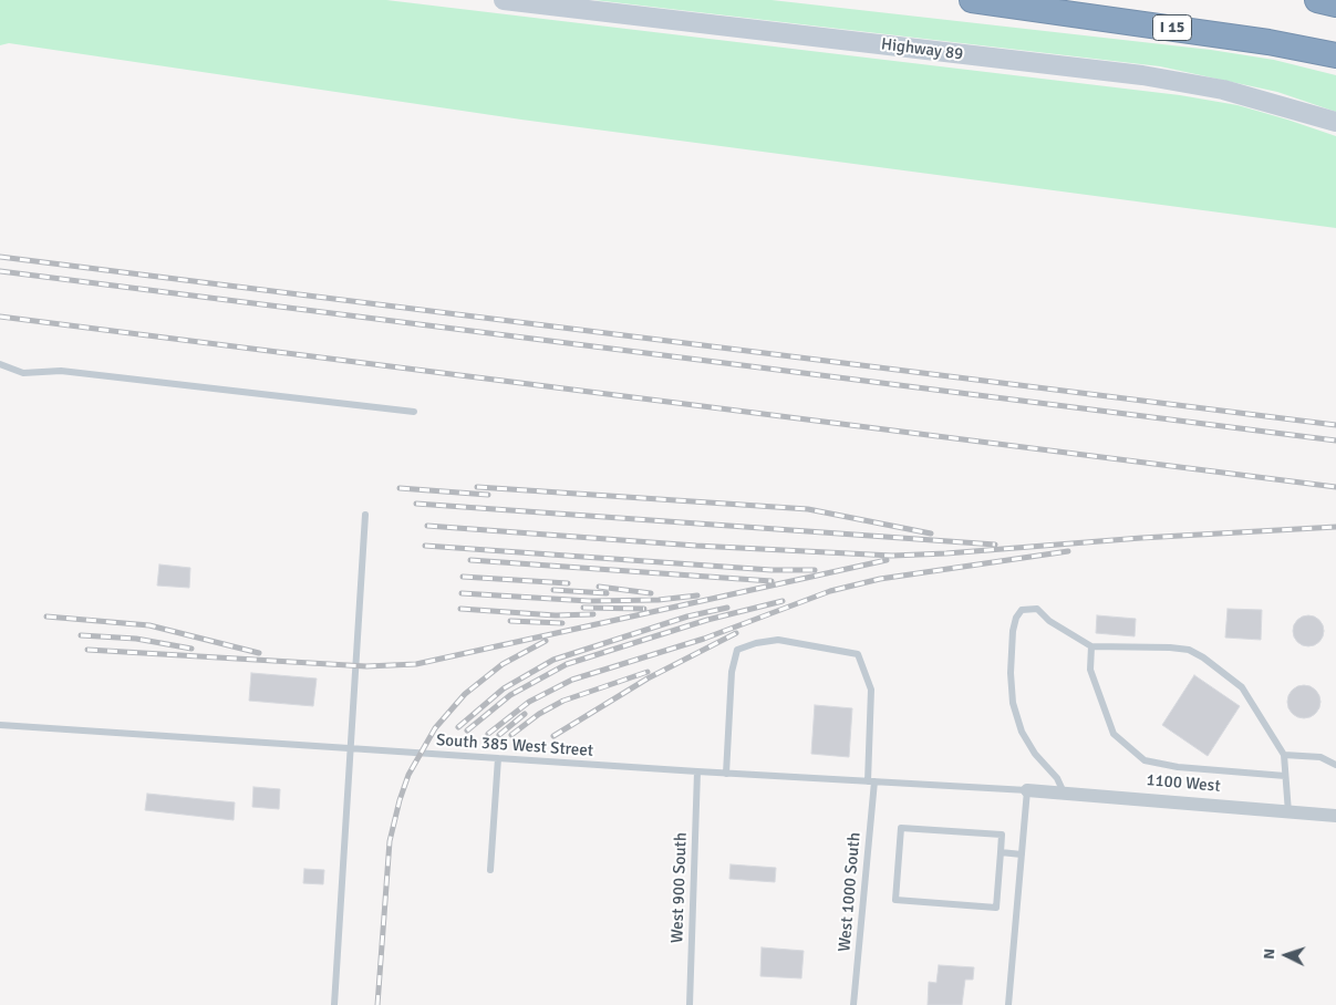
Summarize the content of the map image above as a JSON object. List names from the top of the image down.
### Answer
{
  "streets": {
    "highway": ["I 15"],
    "main road": ["Highway 89"],
    "street": ["1100 West"],
    "lane": ["South 385 West Street", "West 900 South", "West 1000 South"]
  },
  "crossings": [
    ["South 385 West Street", "1100 West"],
    ["South 385 West Street", "West 900 South"],
    ["South 385 West Street", "West 1000 South"]
  ],
  "north": "left"
}
